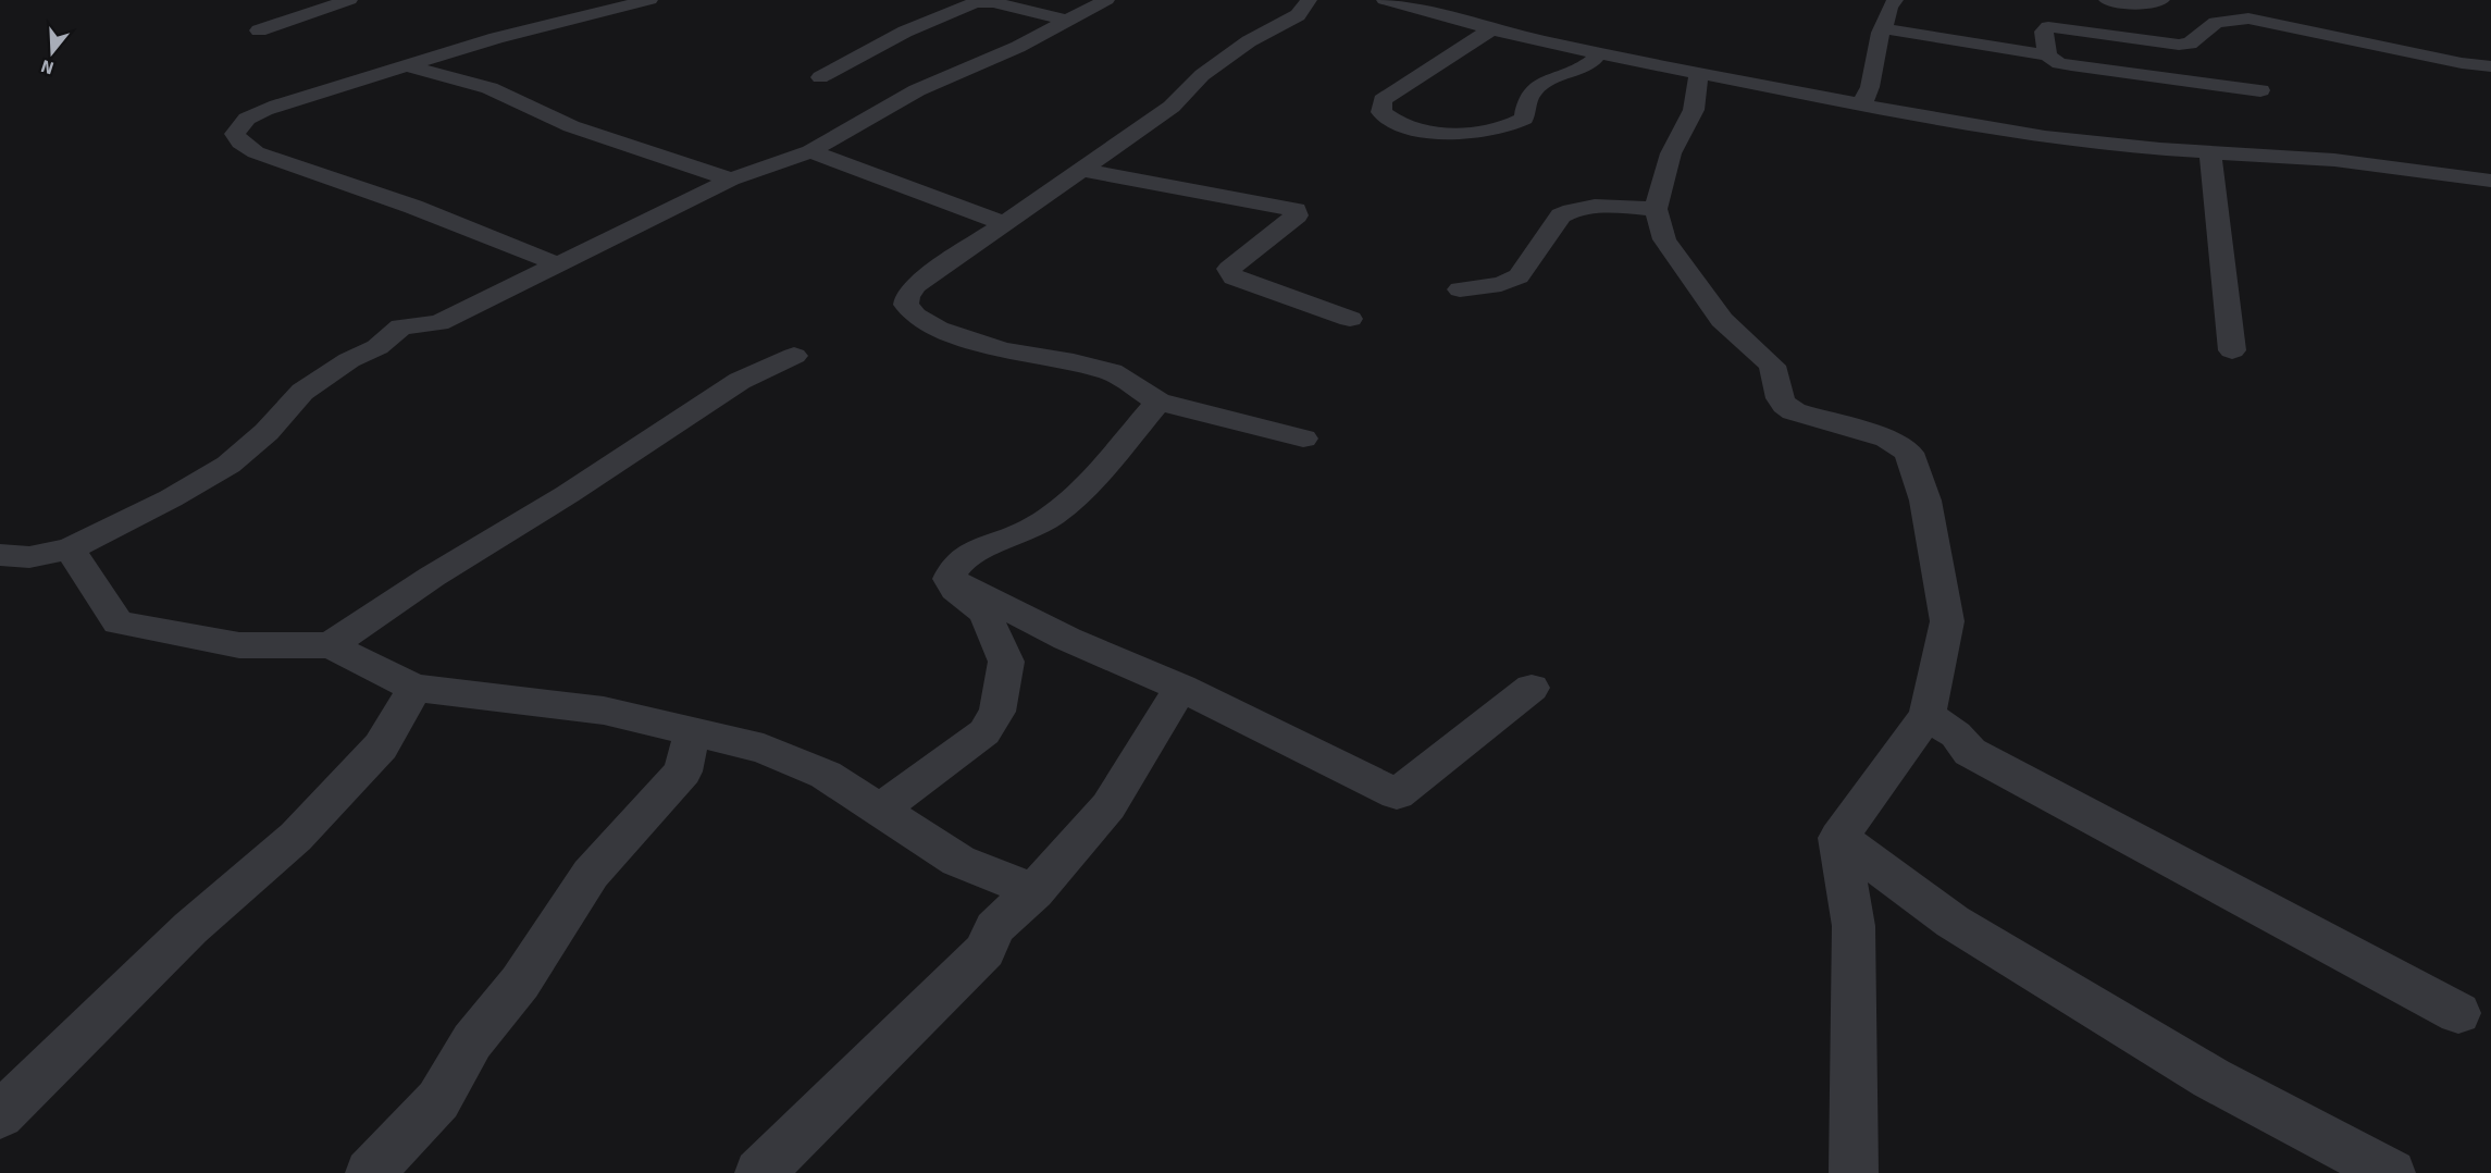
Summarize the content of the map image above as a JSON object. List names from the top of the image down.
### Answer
{
  "north": "bottom"
}
